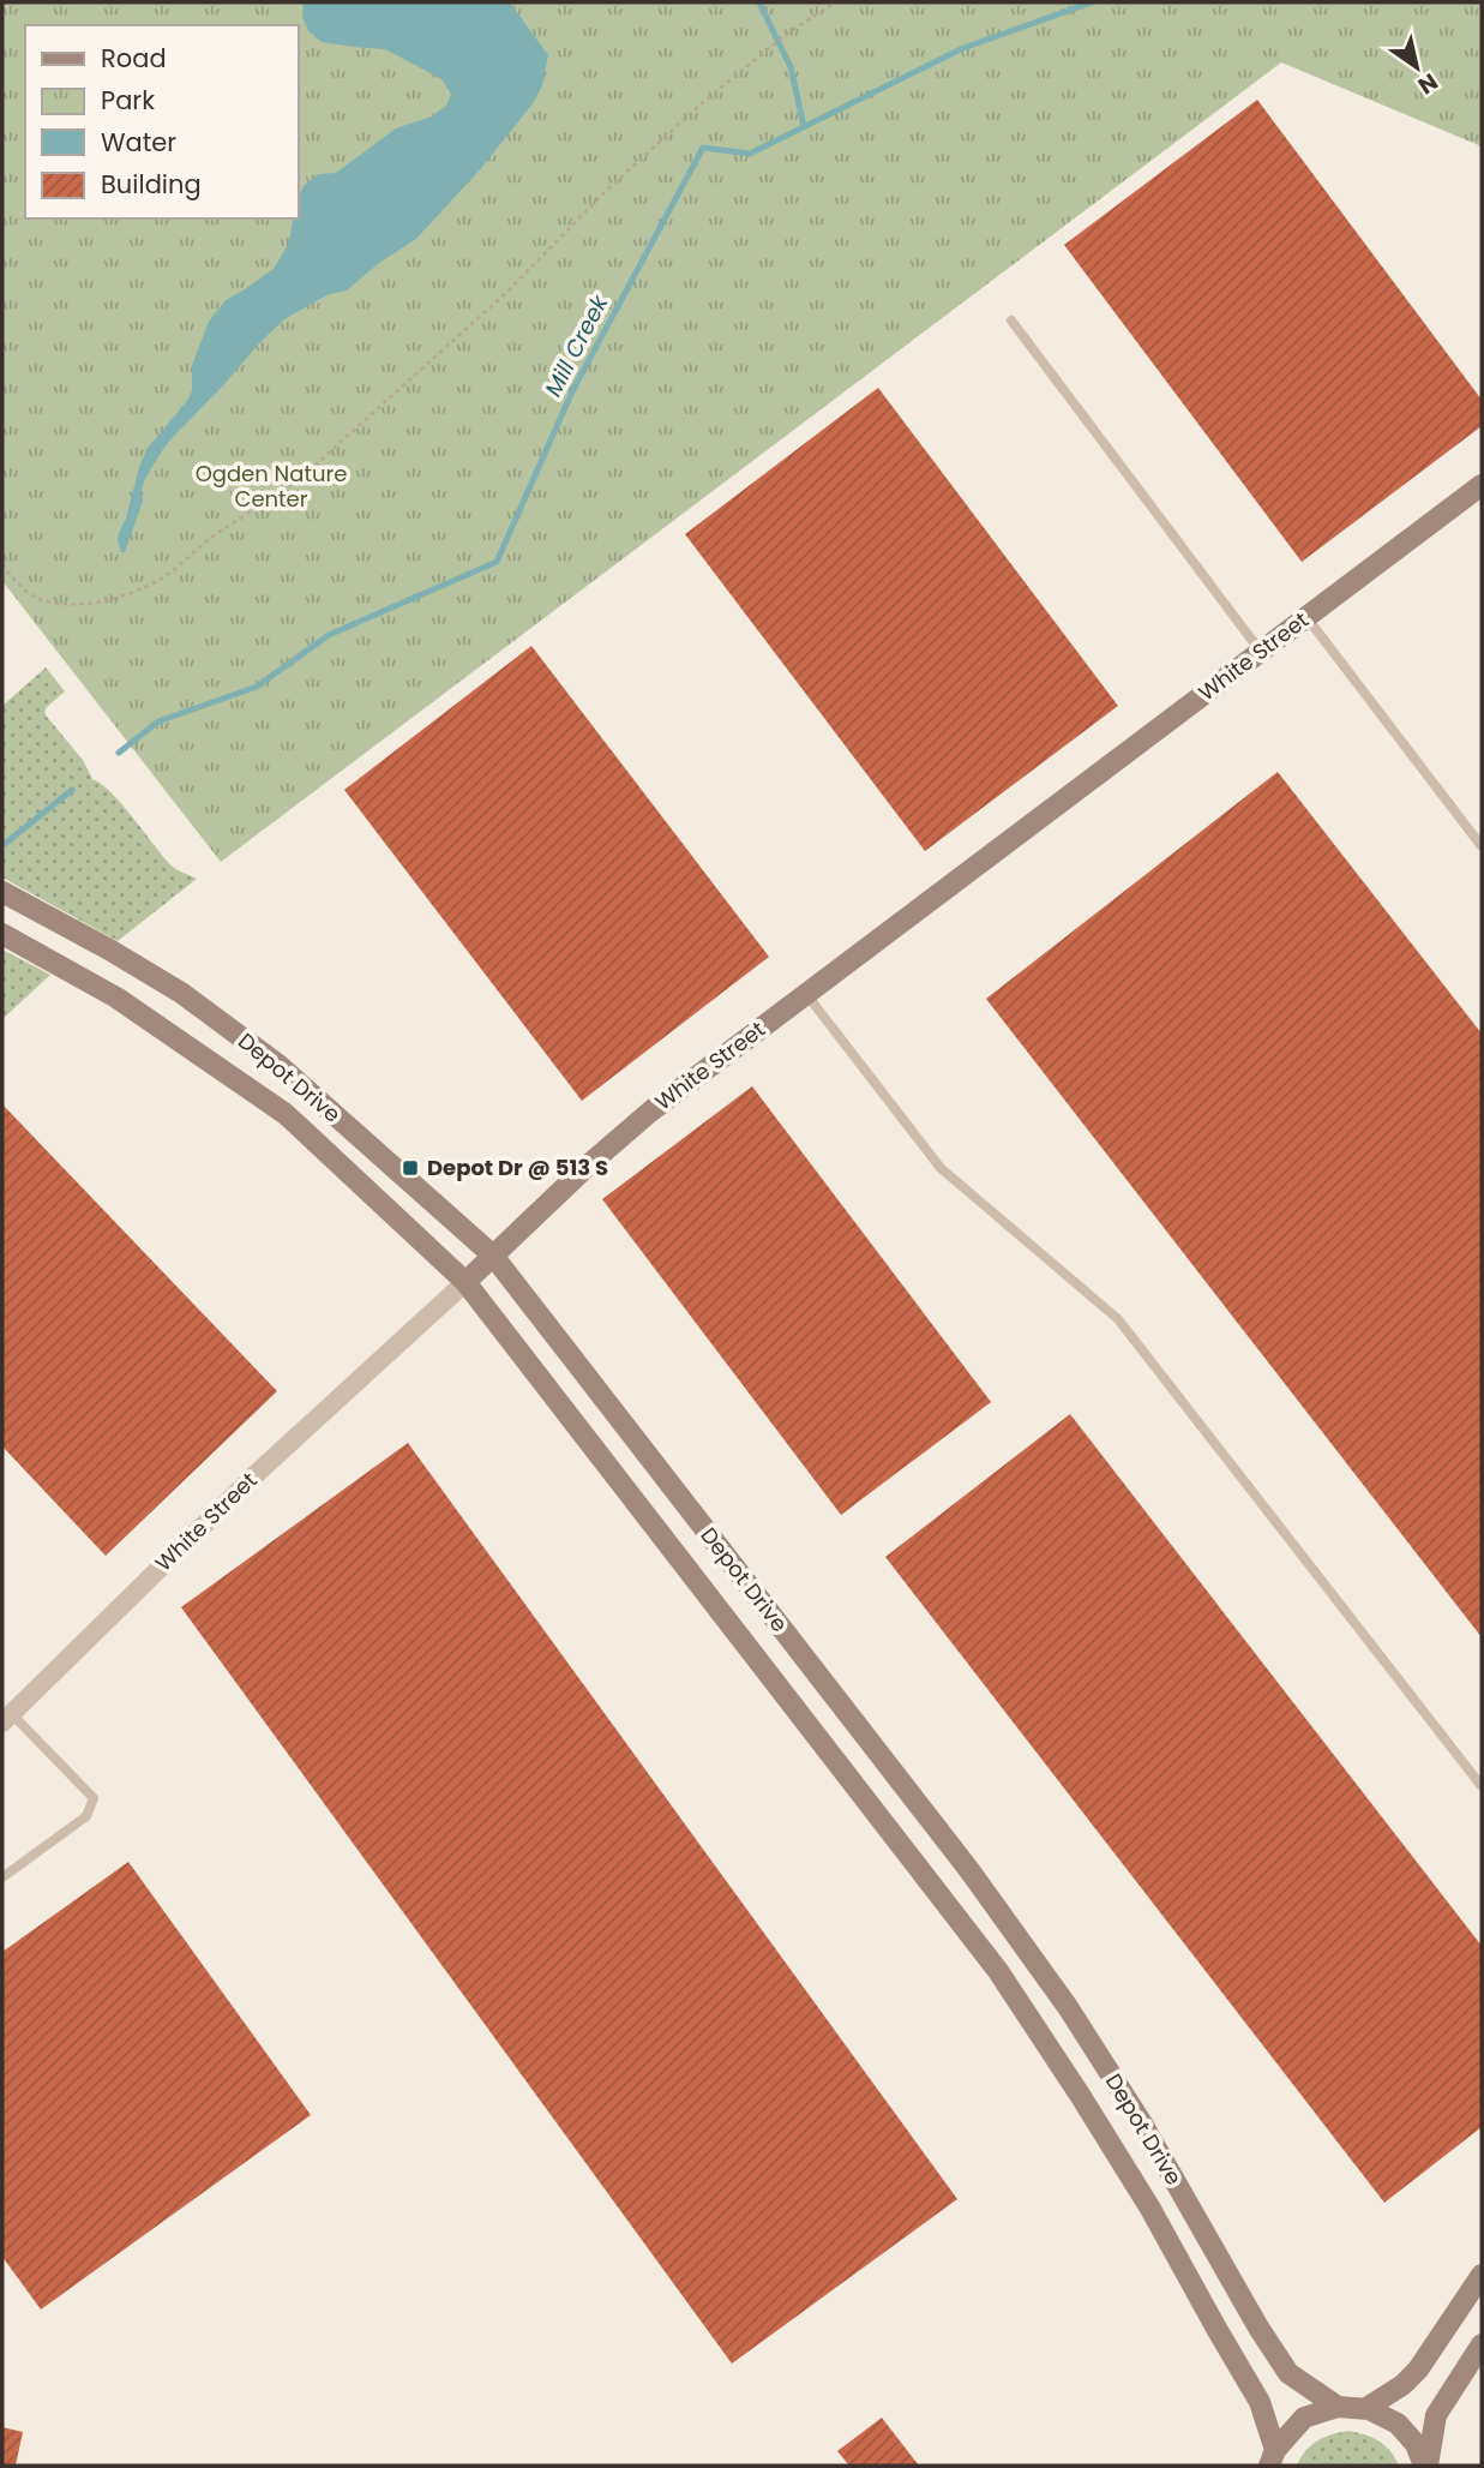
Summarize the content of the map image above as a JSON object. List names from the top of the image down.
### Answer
{
  "streets": {
    "main road": ["White Street", "Depot Drive"]
  },
  "crossings": [
    ["White Street", "Depot Drive"]
  ],
  "water": ["Mill Creek"],
  "parks": ["Ogden Nature Center"],
  "places": {
    "transit": ["Depot Dr @ 513 S"]
  },
  "legend": [
    "Road",
    "Park",
    "Water",
    "Building"
  ],
  "north": "bottom right"
}
